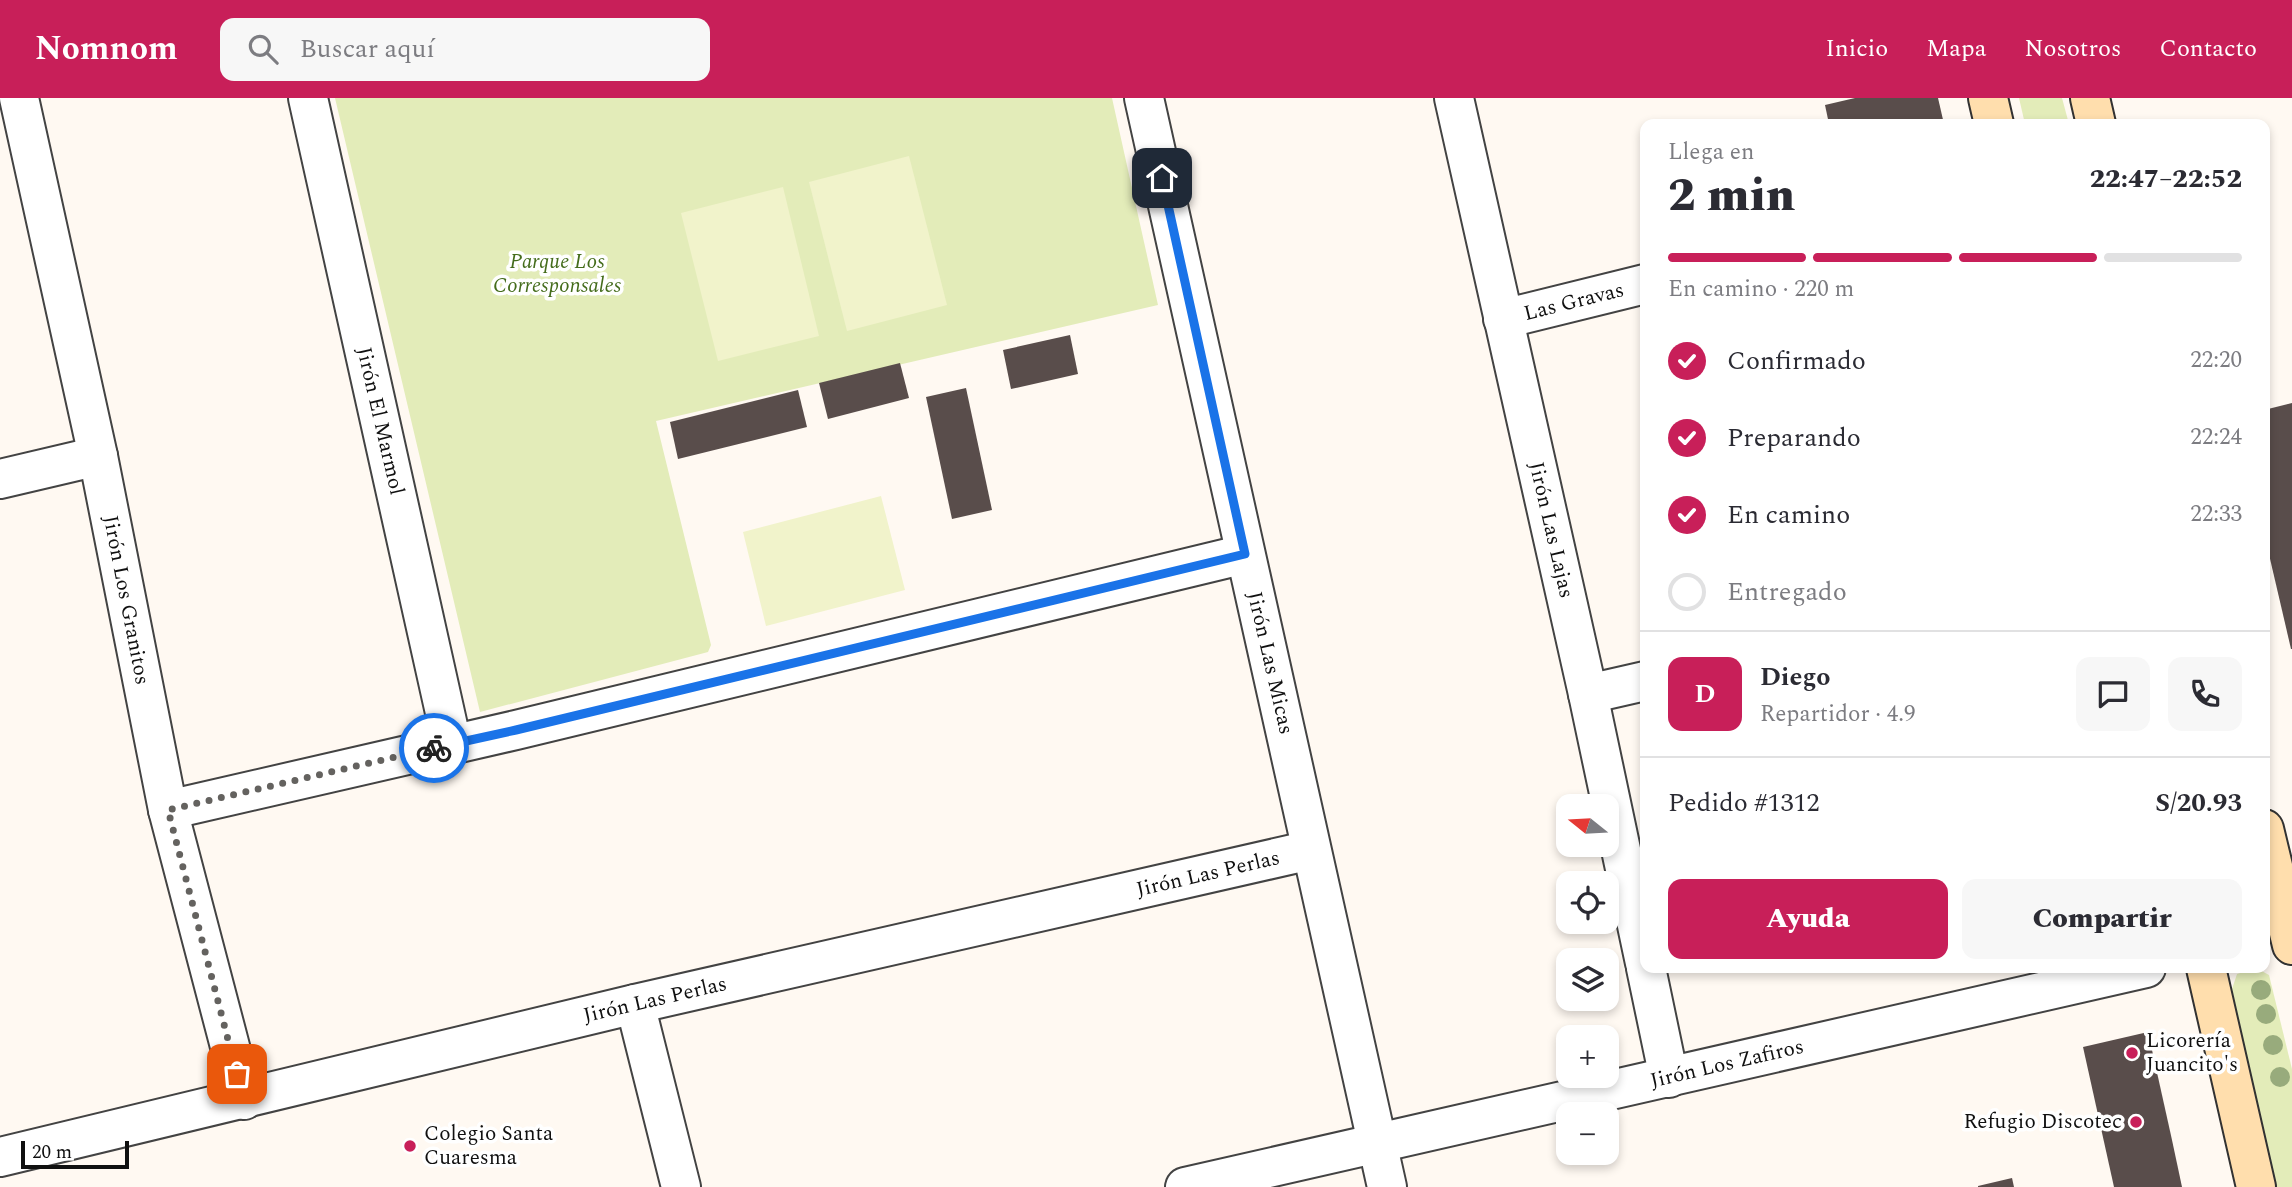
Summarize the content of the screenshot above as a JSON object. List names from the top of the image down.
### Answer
{
  "streets": {
    "street": [
      "Las Gravas",
      "Jirón El Marmol",
      "Jirón Las Lajas",
      "Jirón Los Granitos",
      "Jirón Las Micas",
      "Jirón Las Perlas",
      "Jirón Los Zafiros"
    ]
  },
  "crossings": [
    ["Las Gravas", "Jirón Las Lajas"],
    ["Jirón Las Lajas", "Jirón Los Zafiros"],
    ["Jirón Los Granitos", "Jirón Las Perlas"],
    ["Jirón Las Micas", "Jirón Las Perlas"],
    ["Jirón Las Micas", "Jirón Los Zafiros"]
  ],
  "parks": ["Parque Los Corresponsales"],
  "places": ["Licorería Juancito's", "Refugio Discotec", "Colegio Santa Cuaresma"],
  "scale_bar": "20 m",
  "north": "left",
  "page": {
    "header": "Nomnom",
    "search": "Buscar aquí",
    "nav": [
      "Inicio",
      "Mapa",
      "Nosotros",
      "Contacto"
    ],
    "heading": ["2 min", "Llega en", "22:47–22:52"],
    "panel": [
      "Diego",
      "Repartidor · 4.9",
      "Pedido #1312",
      "S/20.93"
    ],
    "bar": "En camino · 220 m",
    "list": [
      ["Confirmado", "22:20"],
      ["Preparando", "22:24"],
      ["En camino", "22:33"],
      "Entregado"
    ],
    "round": "D",
    "map_buttons": ["+", "−"],
    "buttons": ["Ayuda", "Compartir"],
    "scale": "20 m"
  }
}
